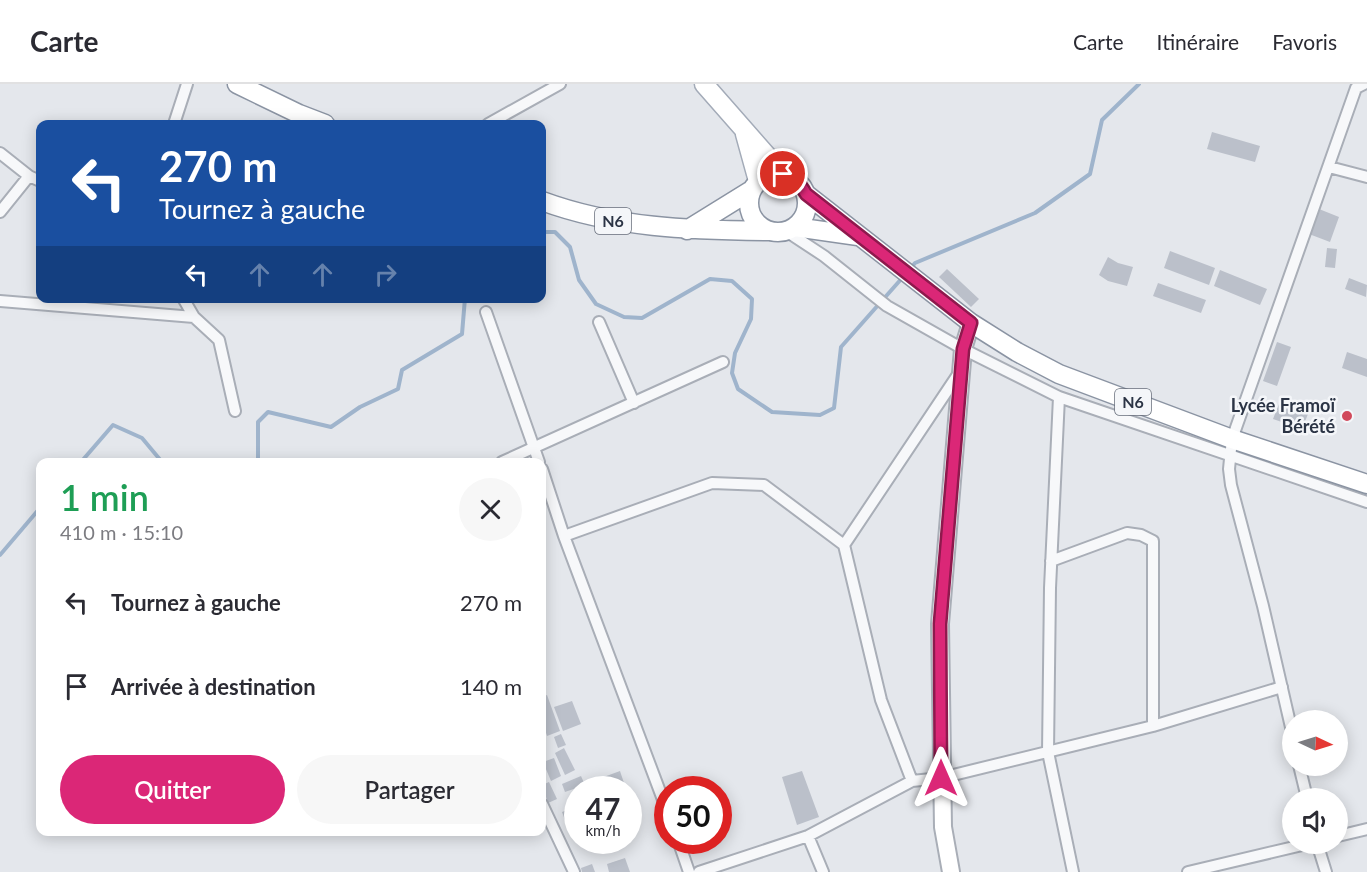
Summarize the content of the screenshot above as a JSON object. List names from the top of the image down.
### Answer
{
  "streets": {
    "main road": ["N6"]
  },
  "places": ["Lycée Framoï Bérété"],
  "north": "right",
  "page": {
    "header": "Carte",
    "nav": ["Carte", "Itinéraire", "Favoris"],
    "turn": ["270 m", "Tournez à gauche"],
    "heading": ["1 min", "410 m · 15:10"],
    "list": [
      {
        "name": "Tournez à gauche",
        "value": "270 m"
      },
      {
        "name": "Arrivée à destination",
        "value": "140 m"
      }
    ],
    "buttons": ["Quitter", "Partager"],
    "speed": "47 km/h",
    "limit": "50"
  }
}
